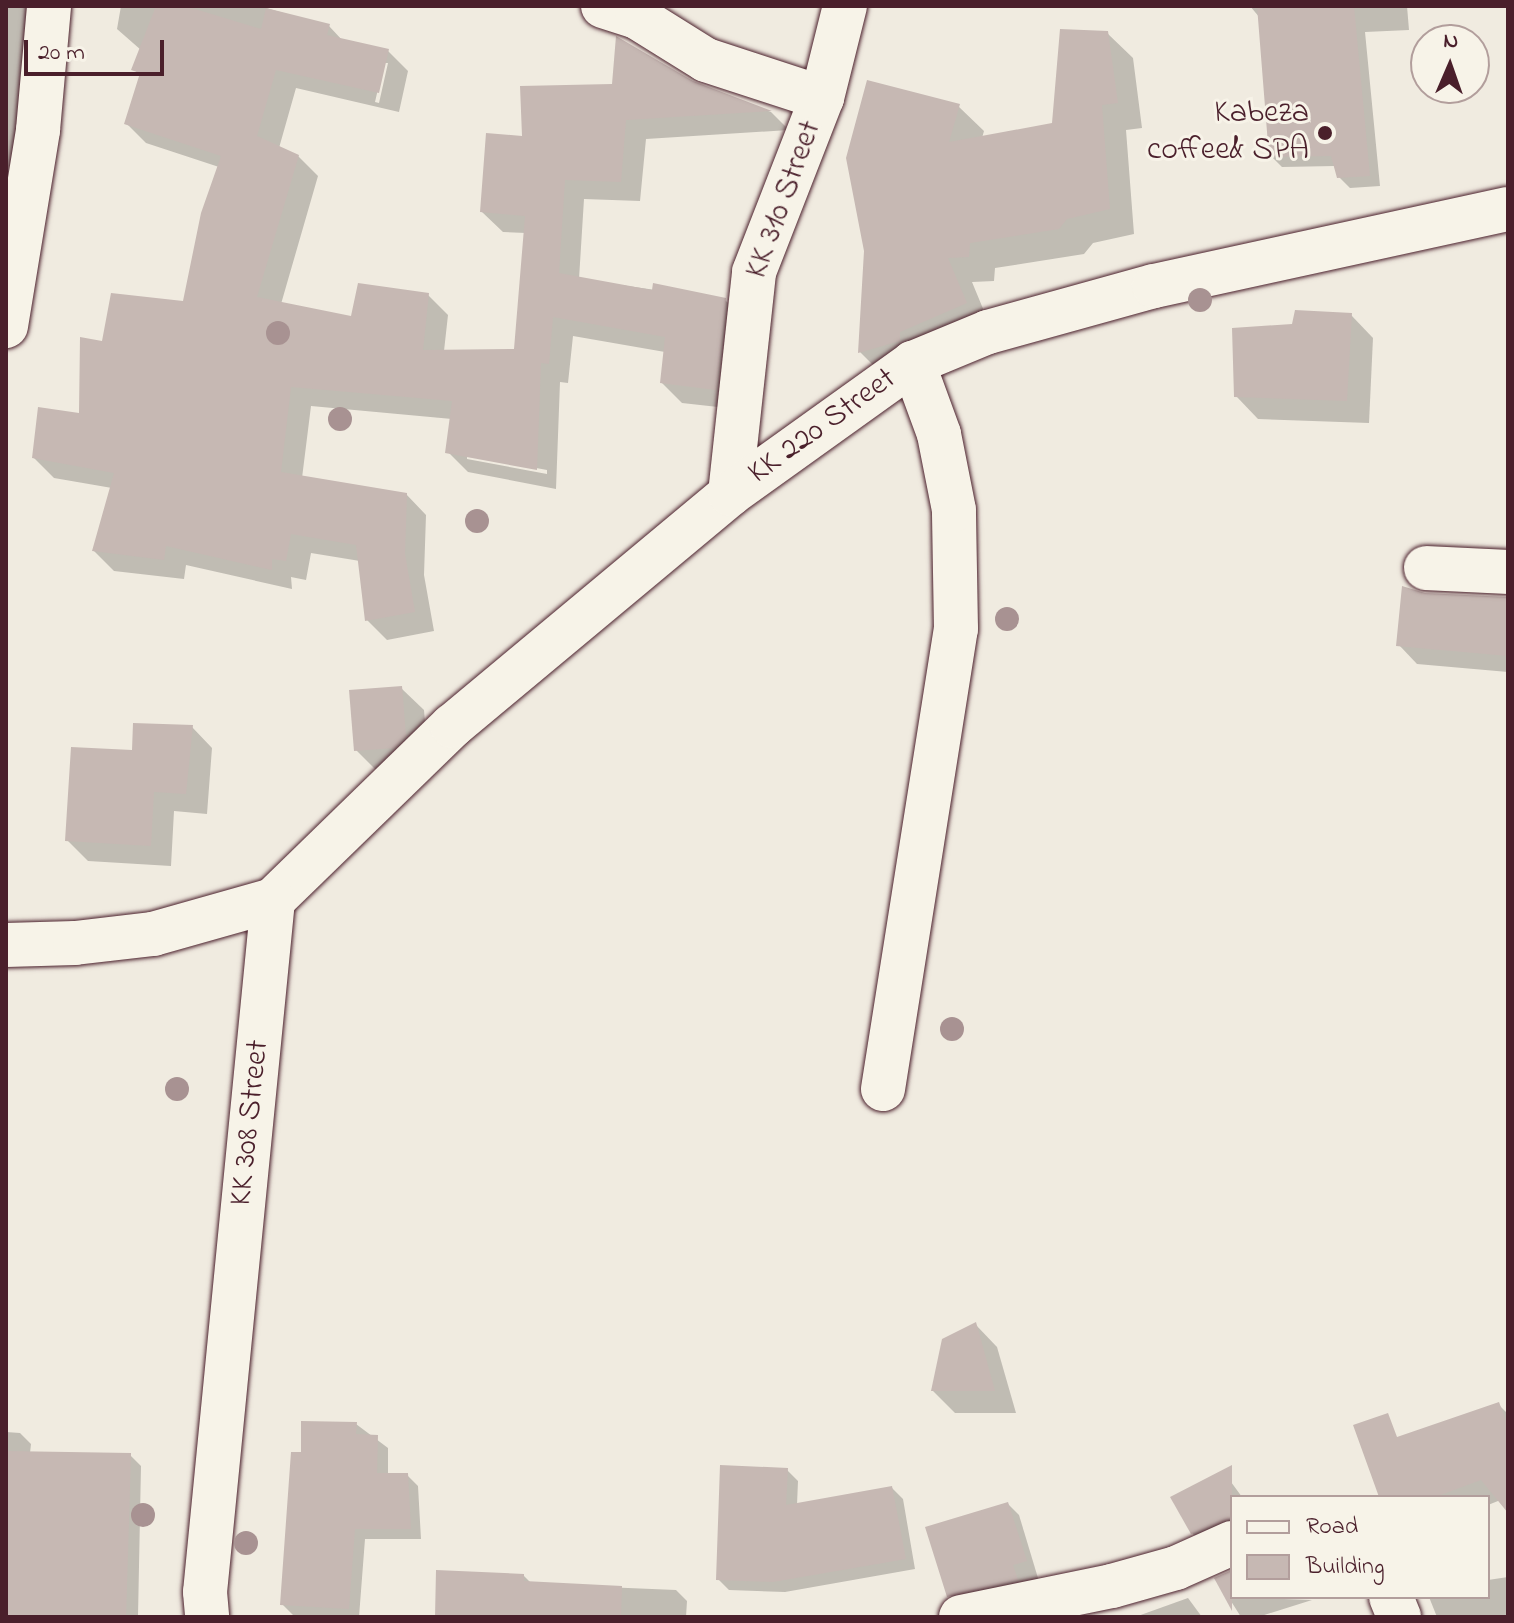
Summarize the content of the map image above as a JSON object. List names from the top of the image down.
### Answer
{
  "streets": {
    "street": ["KK 310 Street", "KK 220 Street", "KK 308 Street"]
  },
  "crossings": [
    ["KK 310 Street", "KK 220 Street"],
    ["KK 220 Street", "KK 308 Street"]
  ],
  "places": ["Kabeza coffee& SPA"],
  "legend": ["Road", "Building"],
  "scale_bar": "20 m",
  "north": "top"
}
